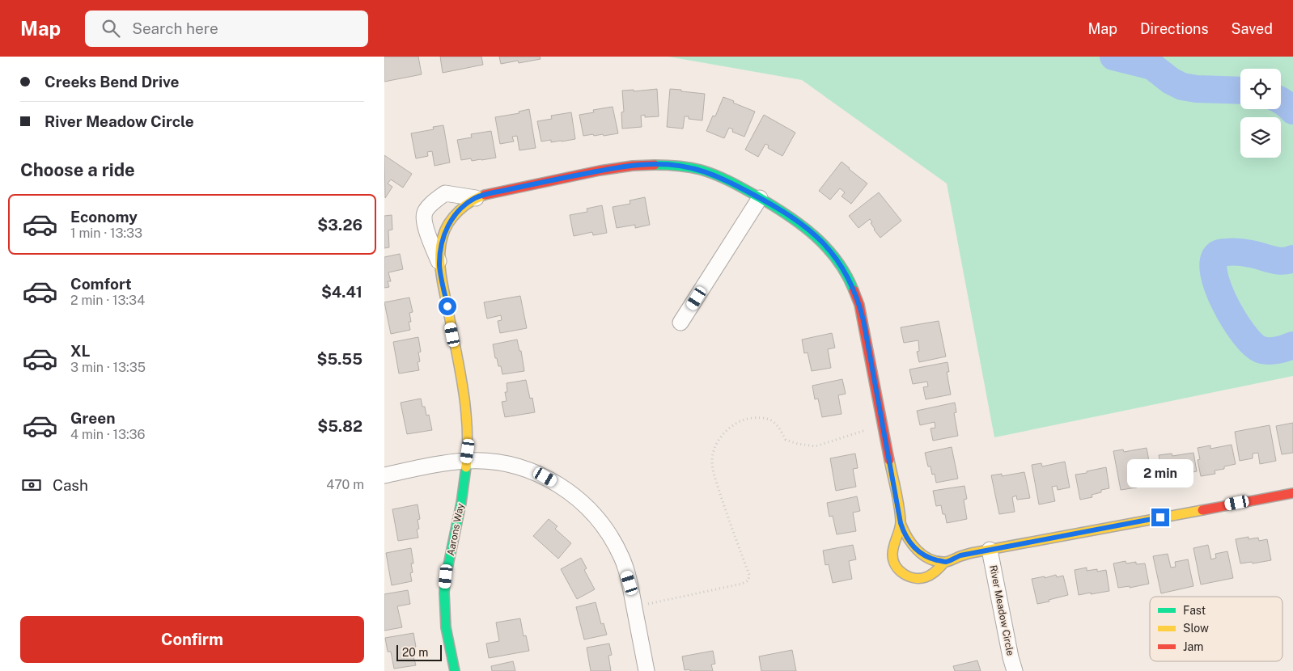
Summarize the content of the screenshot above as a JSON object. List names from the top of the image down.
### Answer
{
  "streets": {
    "street": ["Aarons Way", "River Meadow Circle"]
  },
  "legend": ["Fast", "Slow", "Jam"],
  "scale_bar": "20 m",
  "page": {
    "header": "Map",
    "search": "Search here",
    "nav": ["Map", "Directions", "Saved"],
    "banner": ["Creeks Bend Drive", "River Meadow Circle"],
    "heading": "Choose a ride",
    "list": [
      {
        "name": "Economy",
        "note": "1 min · 13:33",
        "value": "$3.26"
      },
      {
        "name": "Comfort",
        "note": "2 min · 13:34",
        "value": "$4.41"
      },
      {
        "name": "XL",
        "note": "3 min · 13:35",
        "value": "$5.55"
      },
      {
        "name": "Green",
        "note": "4 min · 13:36",
        "value": "$5.82"
      }
    ],
    "bubble": "2 min",
    "pay": ["Cash", "470 m"],
    "buttons": "Confirm",
    "scale": "20 m"
  }
}
